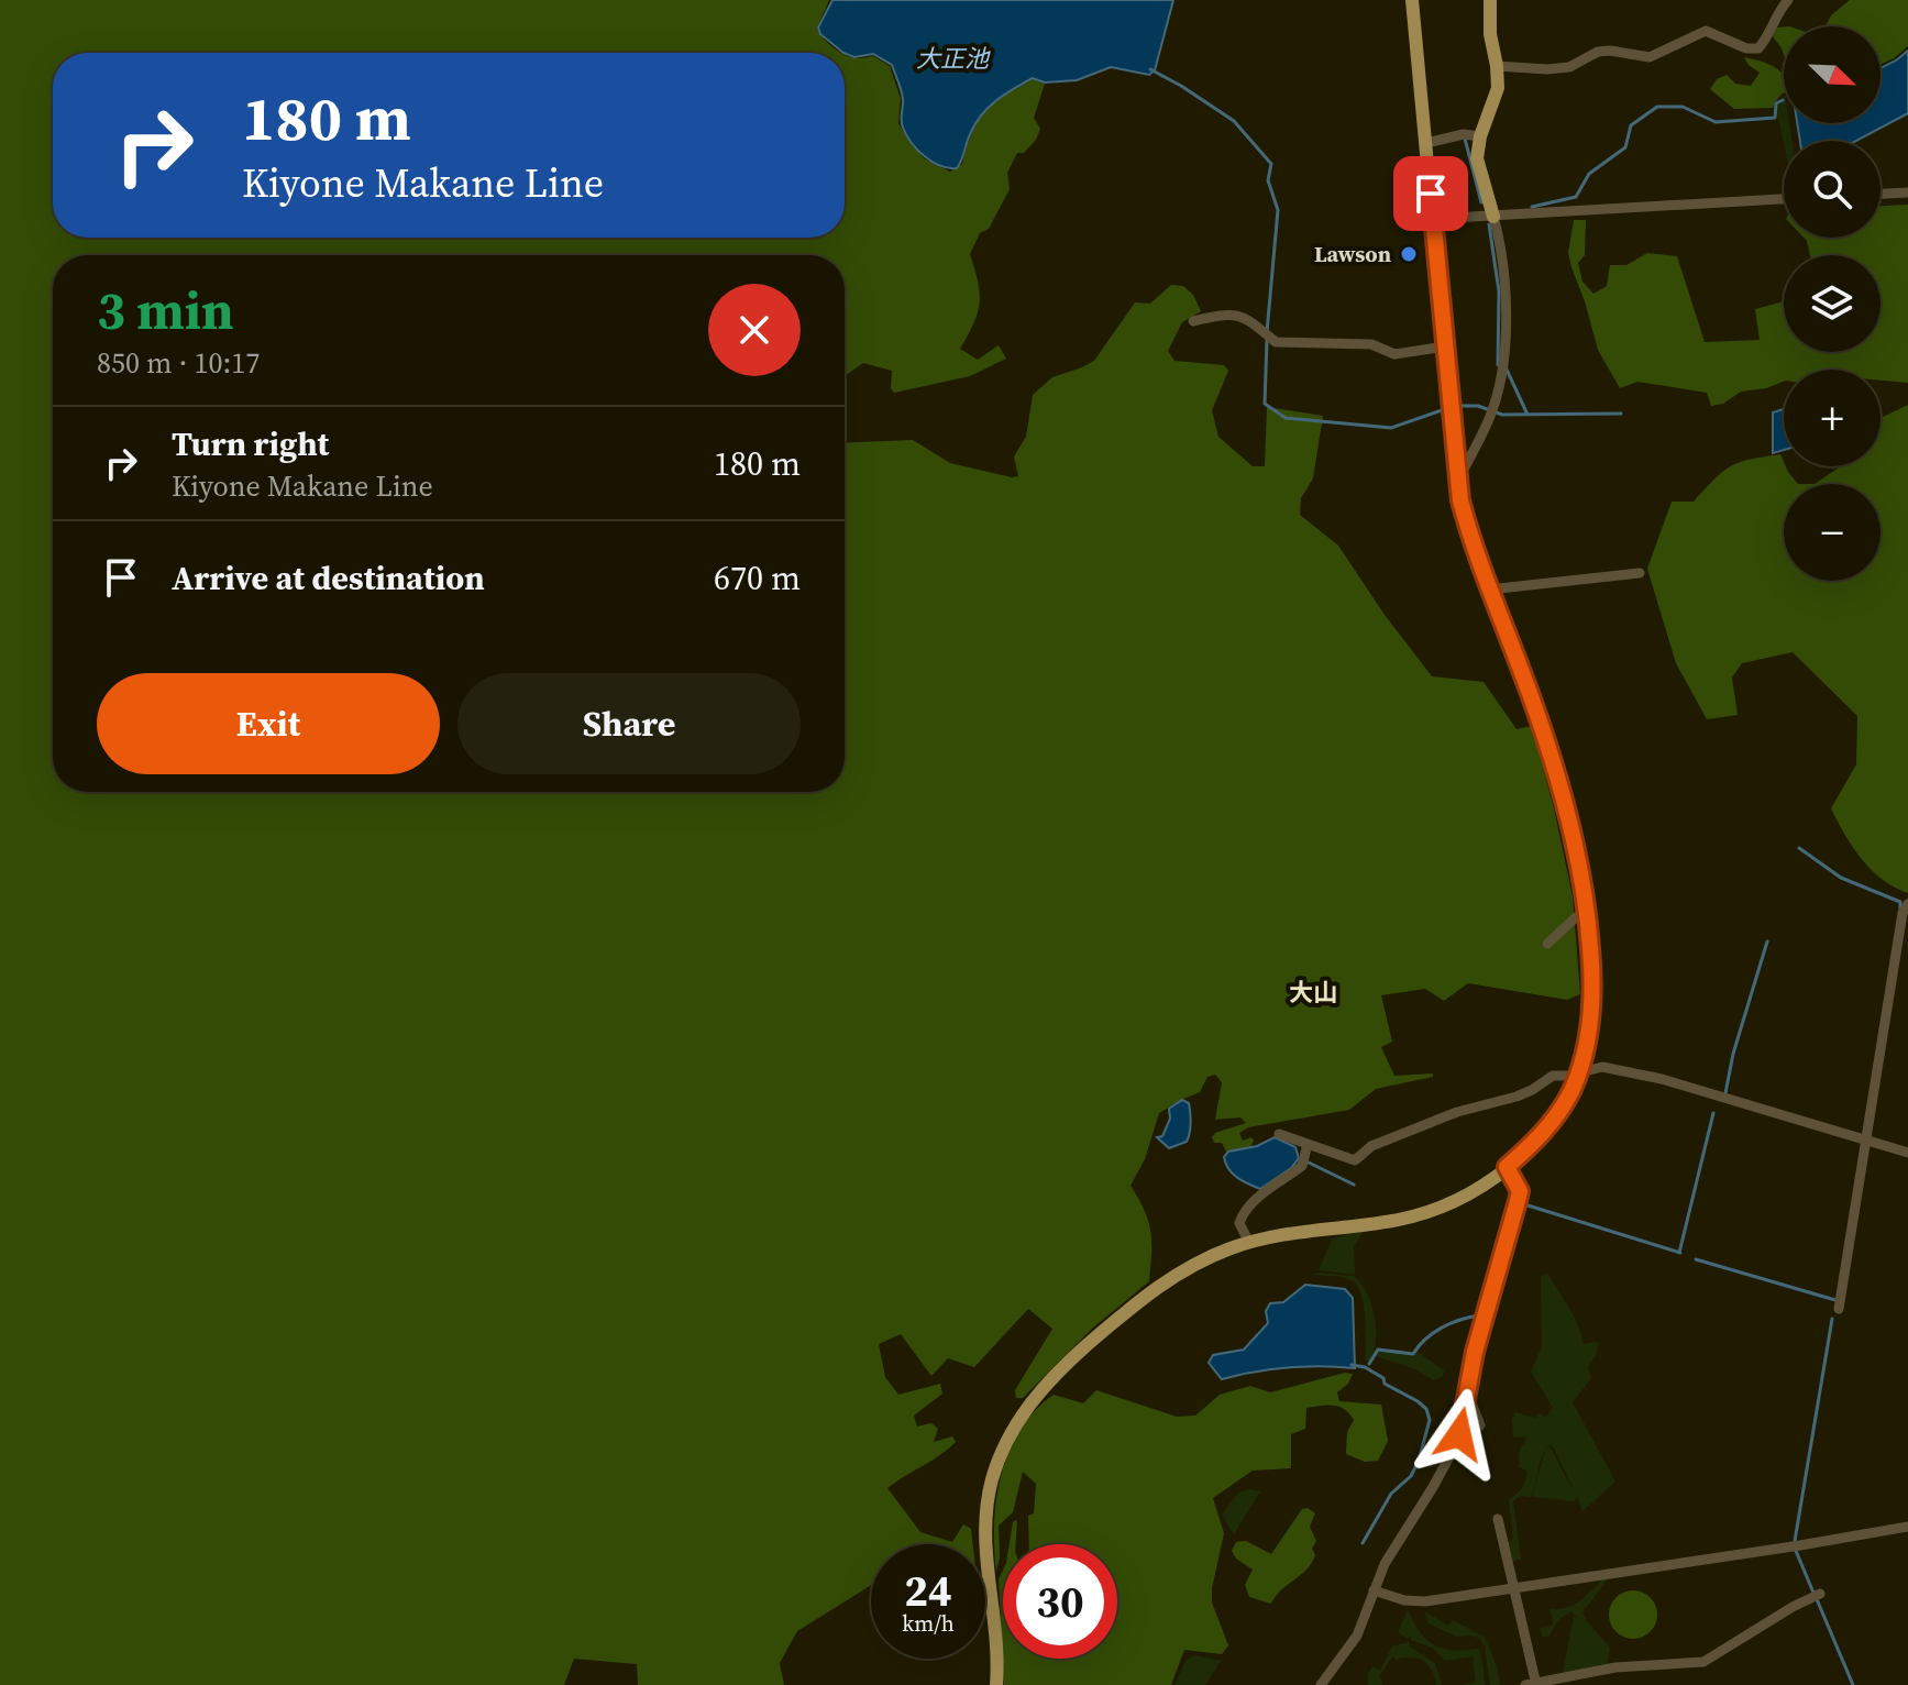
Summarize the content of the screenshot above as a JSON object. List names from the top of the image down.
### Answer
{
  "districts": ["大山"],
  "water": ["大正池"],
  "places": ["Lawson"],
  "north": "bottom right",
  "page": {
    "map_buttons": ["+", "−"],
    "turn": ["180 m", "Kiyone Makane Line"],
    "heading": ["3 min", "850 m · 10:17"],
    "list": [
      {
        "name": "Turn right",
        "note": "Kiyone Makane Line",
        "value": "180 m"
      },
      {
        "name": "Arrive at destination",
        "value": "670 m"
      }
    ],
    "buttons": ["Exit", "Share"],
    "speed": "24 km/h",
    "limit": "30"
  }
}
